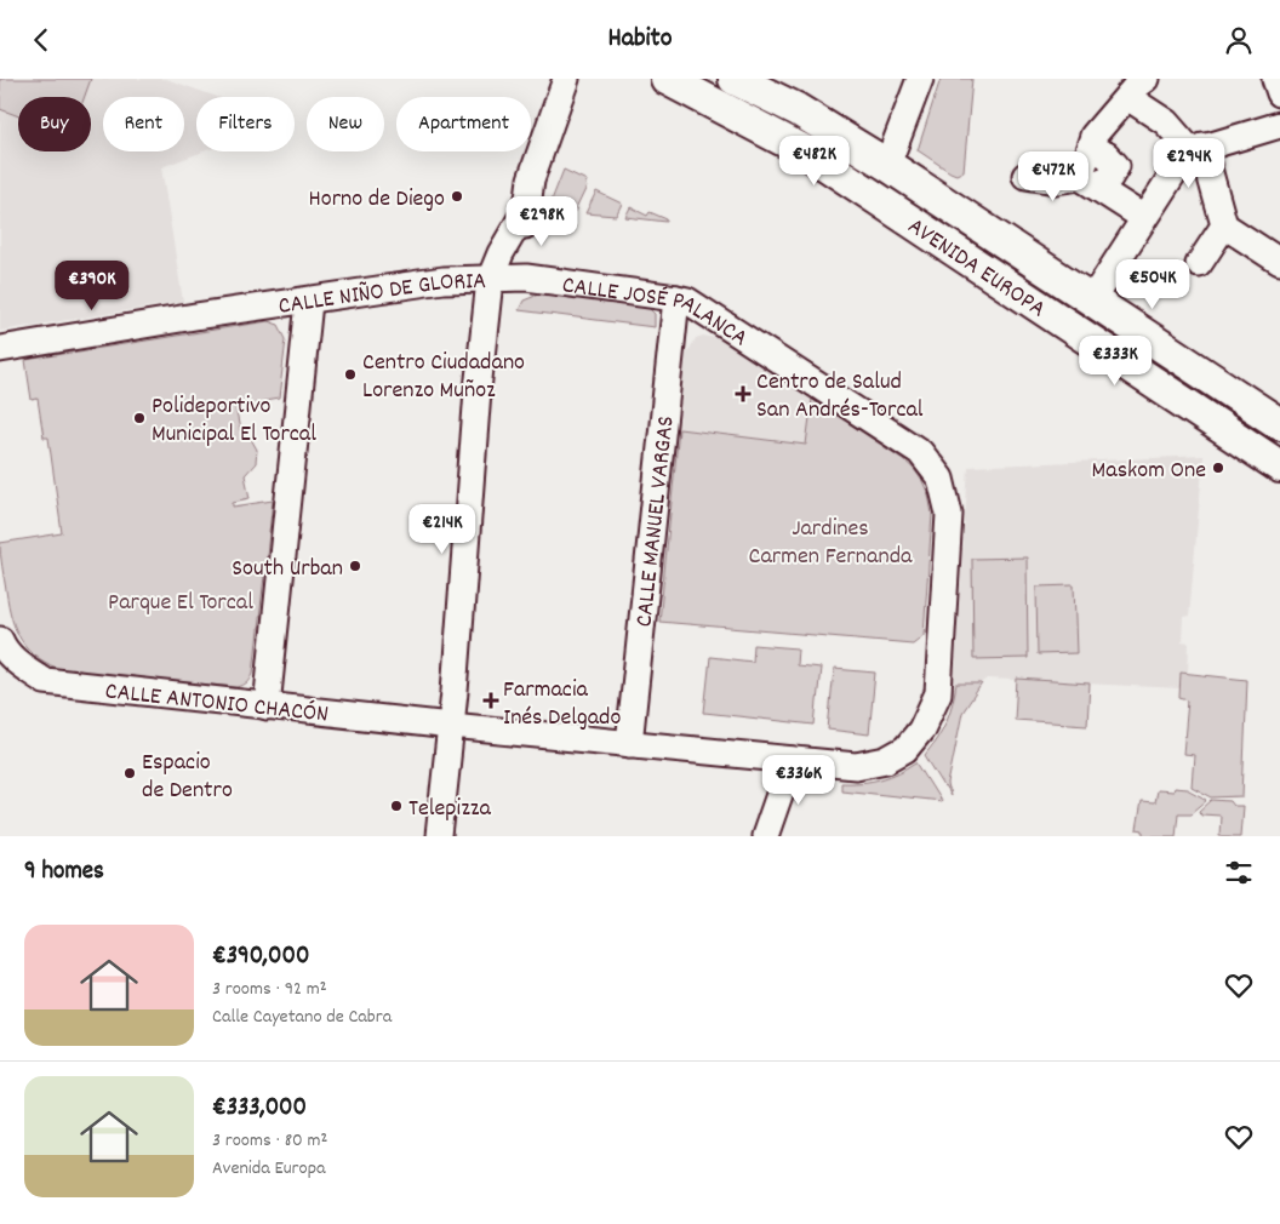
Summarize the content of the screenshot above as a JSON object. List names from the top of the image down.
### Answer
{
  "streets": {
    "main road": ["AVENIDA EUROPA"],
    "street": [
      "CALLE NIÑO DE GLORIA",
      "CALLE JOSÉ PALANCA",
      "CALLE MANUEL VARGAS",
      "CALLE ANTONIO CHACÓN"
    ]
  },
  "crossings": [
    ["CALLE NIÑO DE GLORIA", "CALLE JOSÉ PALANCA"],
    ["CALLE JOSÉ PALANCA", "CALLE MANUEL VARGAS"],
    ["CALLE JOSÉ PALANCA", "CALLE ANTONIO CHACÓN"]
  ],
  "parks": ["Jardines Carmen Fernanda", "Parque El Torcal"],
  "places": {
    "other": [
      "Horno de Diego",
      "Centro Ciudadano Lorenzo Muñoz",
      "Polideportivo Municipal El Torcal",
      "Maskom One",
      "South Urban",
      "Espacio de Dentro",
      "Telepizza"
    ],
    "health": ["Centro de Salud San Andrés-Torcal", "Farmacia Inés Delgado"]
  },
  "page": {
    "header": "Habito",
    "chip": [
      "Buy",
      "Rent",
      "Filters",
      "New",
      "Apartment"
    ],
    "price": [
      "€482K",
      "€294K",
      "€472K",
      "€298K",
      "€504K",
      "€390K",
      "€333K",
      "€214K",
      "€336K"
    ],
    "heading": "9 homes",
    "list": [
      {
        "name": "€390,000",
        "note": "3 rooms · 92 m² · Calle Cayetano de Cabra"
      },
      {
        "name": "€333,000",
        "note": "3 rooms · 80 m² · Avenida Europa"
      }
    ]
  }
}
